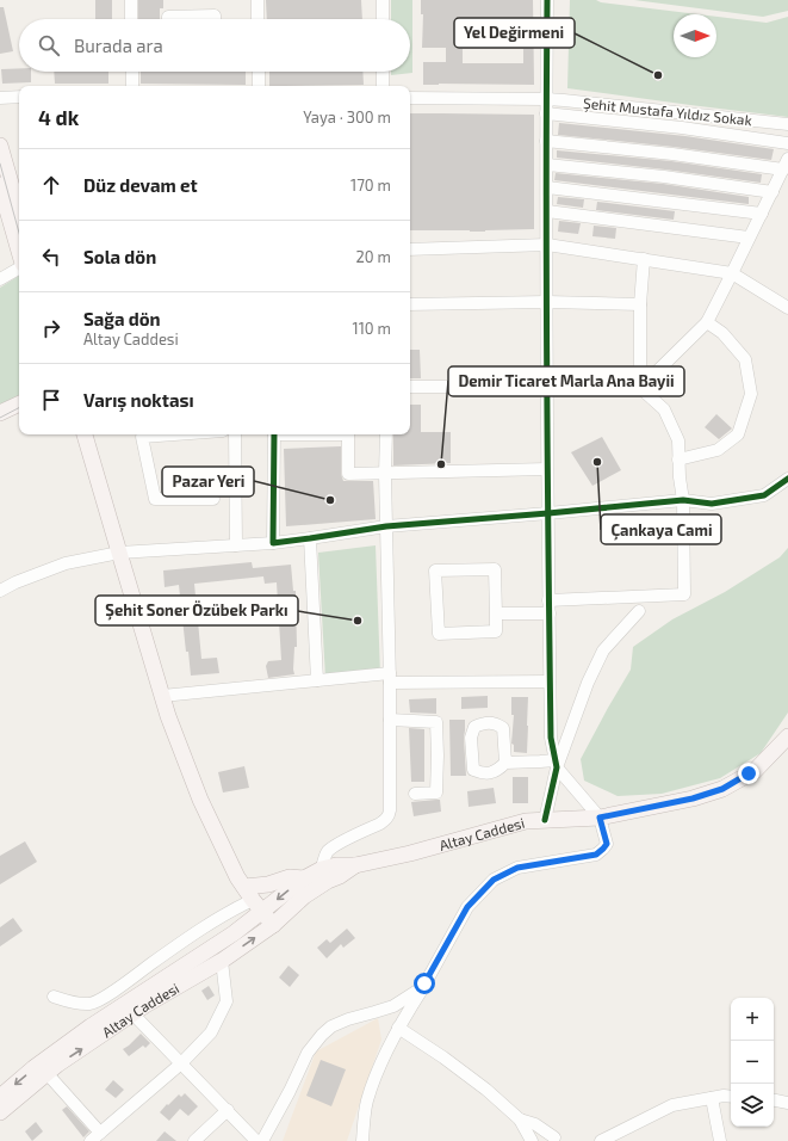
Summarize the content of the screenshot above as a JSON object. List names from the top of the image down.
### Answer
{
  "streets": {
    "main road": ["Altay Caddesi"],
    "street": ["Şehit Mustafa Yıldız Sokak"]
  },
  "places": [
    "Yel Değirmeni",
    "Çankaya Cami",
    "Demir Ticaret Marla Ana Bayii",
    "Pazar Yeri",
    "Şehit Soner Özübek Parkı"
  ],
  "north": "right",
  "page": {
    "search": "Burada ara",
    "heading": ["4 dk", "Yaya · 300 m"],
    "list": [
      ["Düz devam et", "170 m"],
      ["Sola dön", "20 m"],
      ["Sağa dön", "Altay Caddesi", "110 m"],
      "Varış noktası"
    ],
    "map_buttons": ["+", "−"]
  }
}
